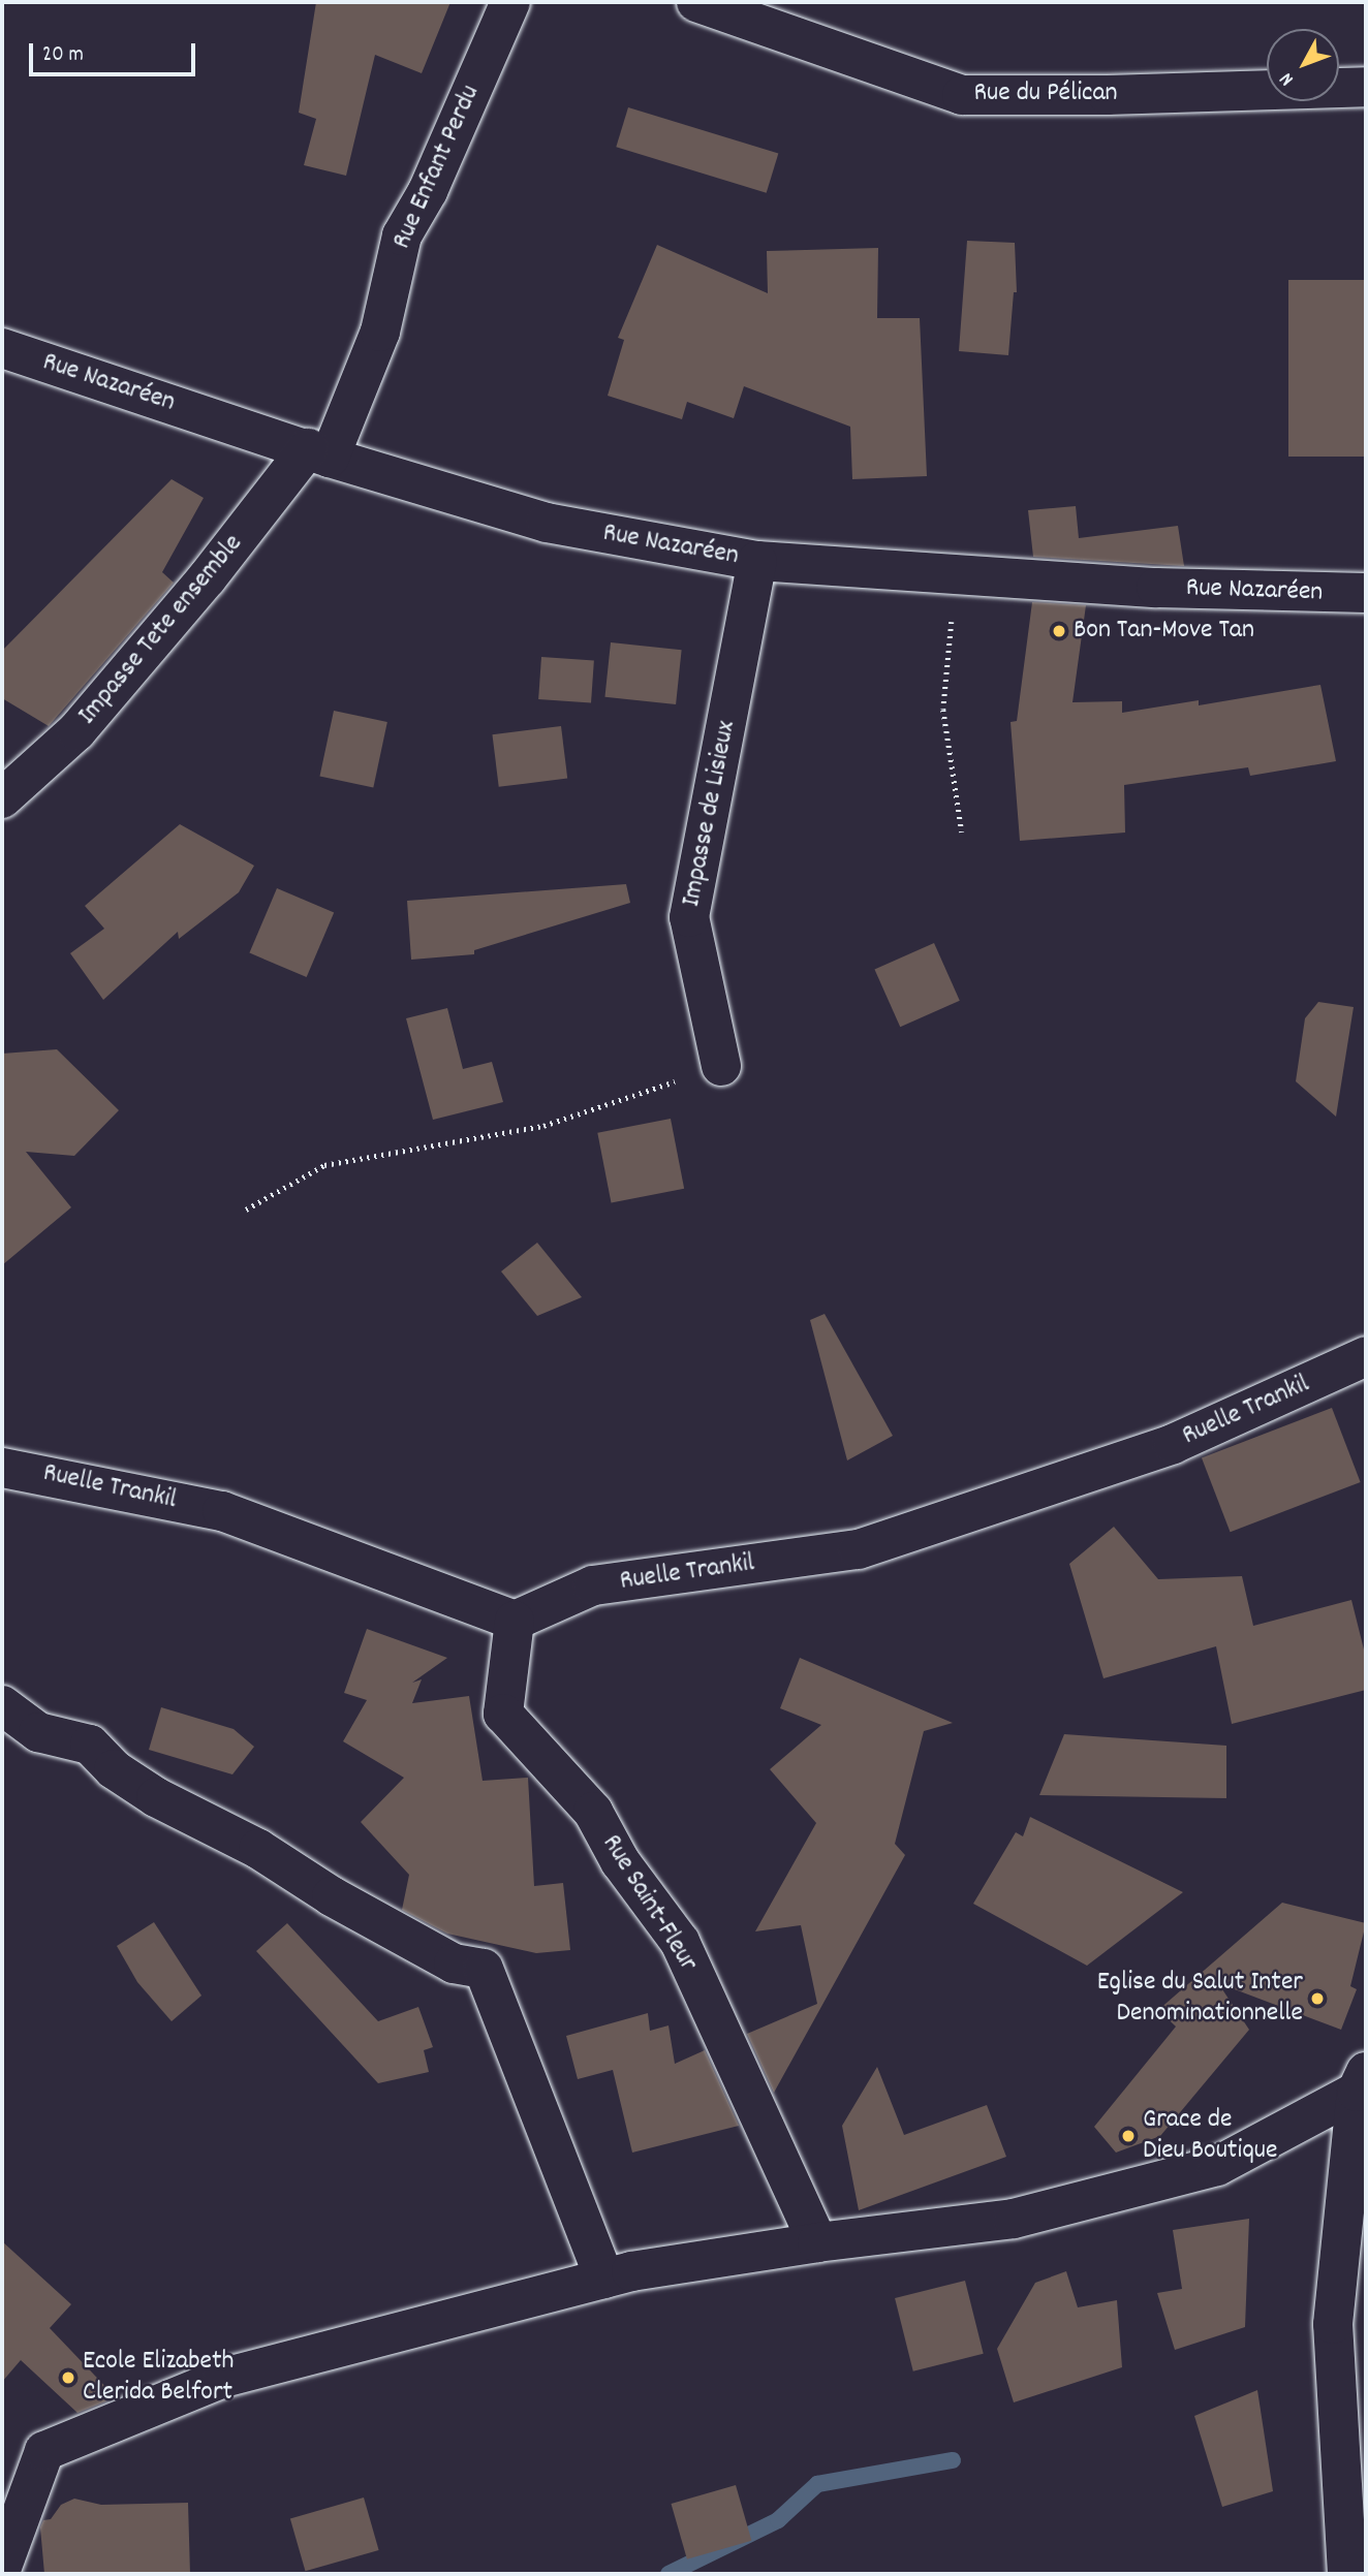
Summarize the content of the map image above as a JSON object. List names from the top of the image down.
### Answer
{
  "streets": {
    "street": [
      "Rue du Pélican",
      "Rue Enfant Perdu",
      "Rue Nazaréen",
      "Impasse Tete ensemble",
      "Impasse de Lisieux",
      "Ruelle Trankil",
      "Rue Saint-Fleur"
    ]
  },
  "crossings": [
    ["Rue Enfant Perdu", "Rue Nazaréen"],
    ["Rue Enfant Perdu", "Impasse Tete ensemble"],
    ["Rue Nazaréen", "Impasse Tete ensemble"],
    ["Rue Nazaréen", "Impasse de Lisieux"],
    ["Ruelle Trankil", "Rue Saint-Fleur"]
  ],
  "places": [
    "Bon Tan-Move Tan",
    "Eglise du Salut Inter Denominationnelle",
    "Grace de Dieu Boutique",
    "Ecole Elizabeth Clerida Belfort"
  ],
  "scale_bar": "20 m",
  "north": "bottom left"
}
